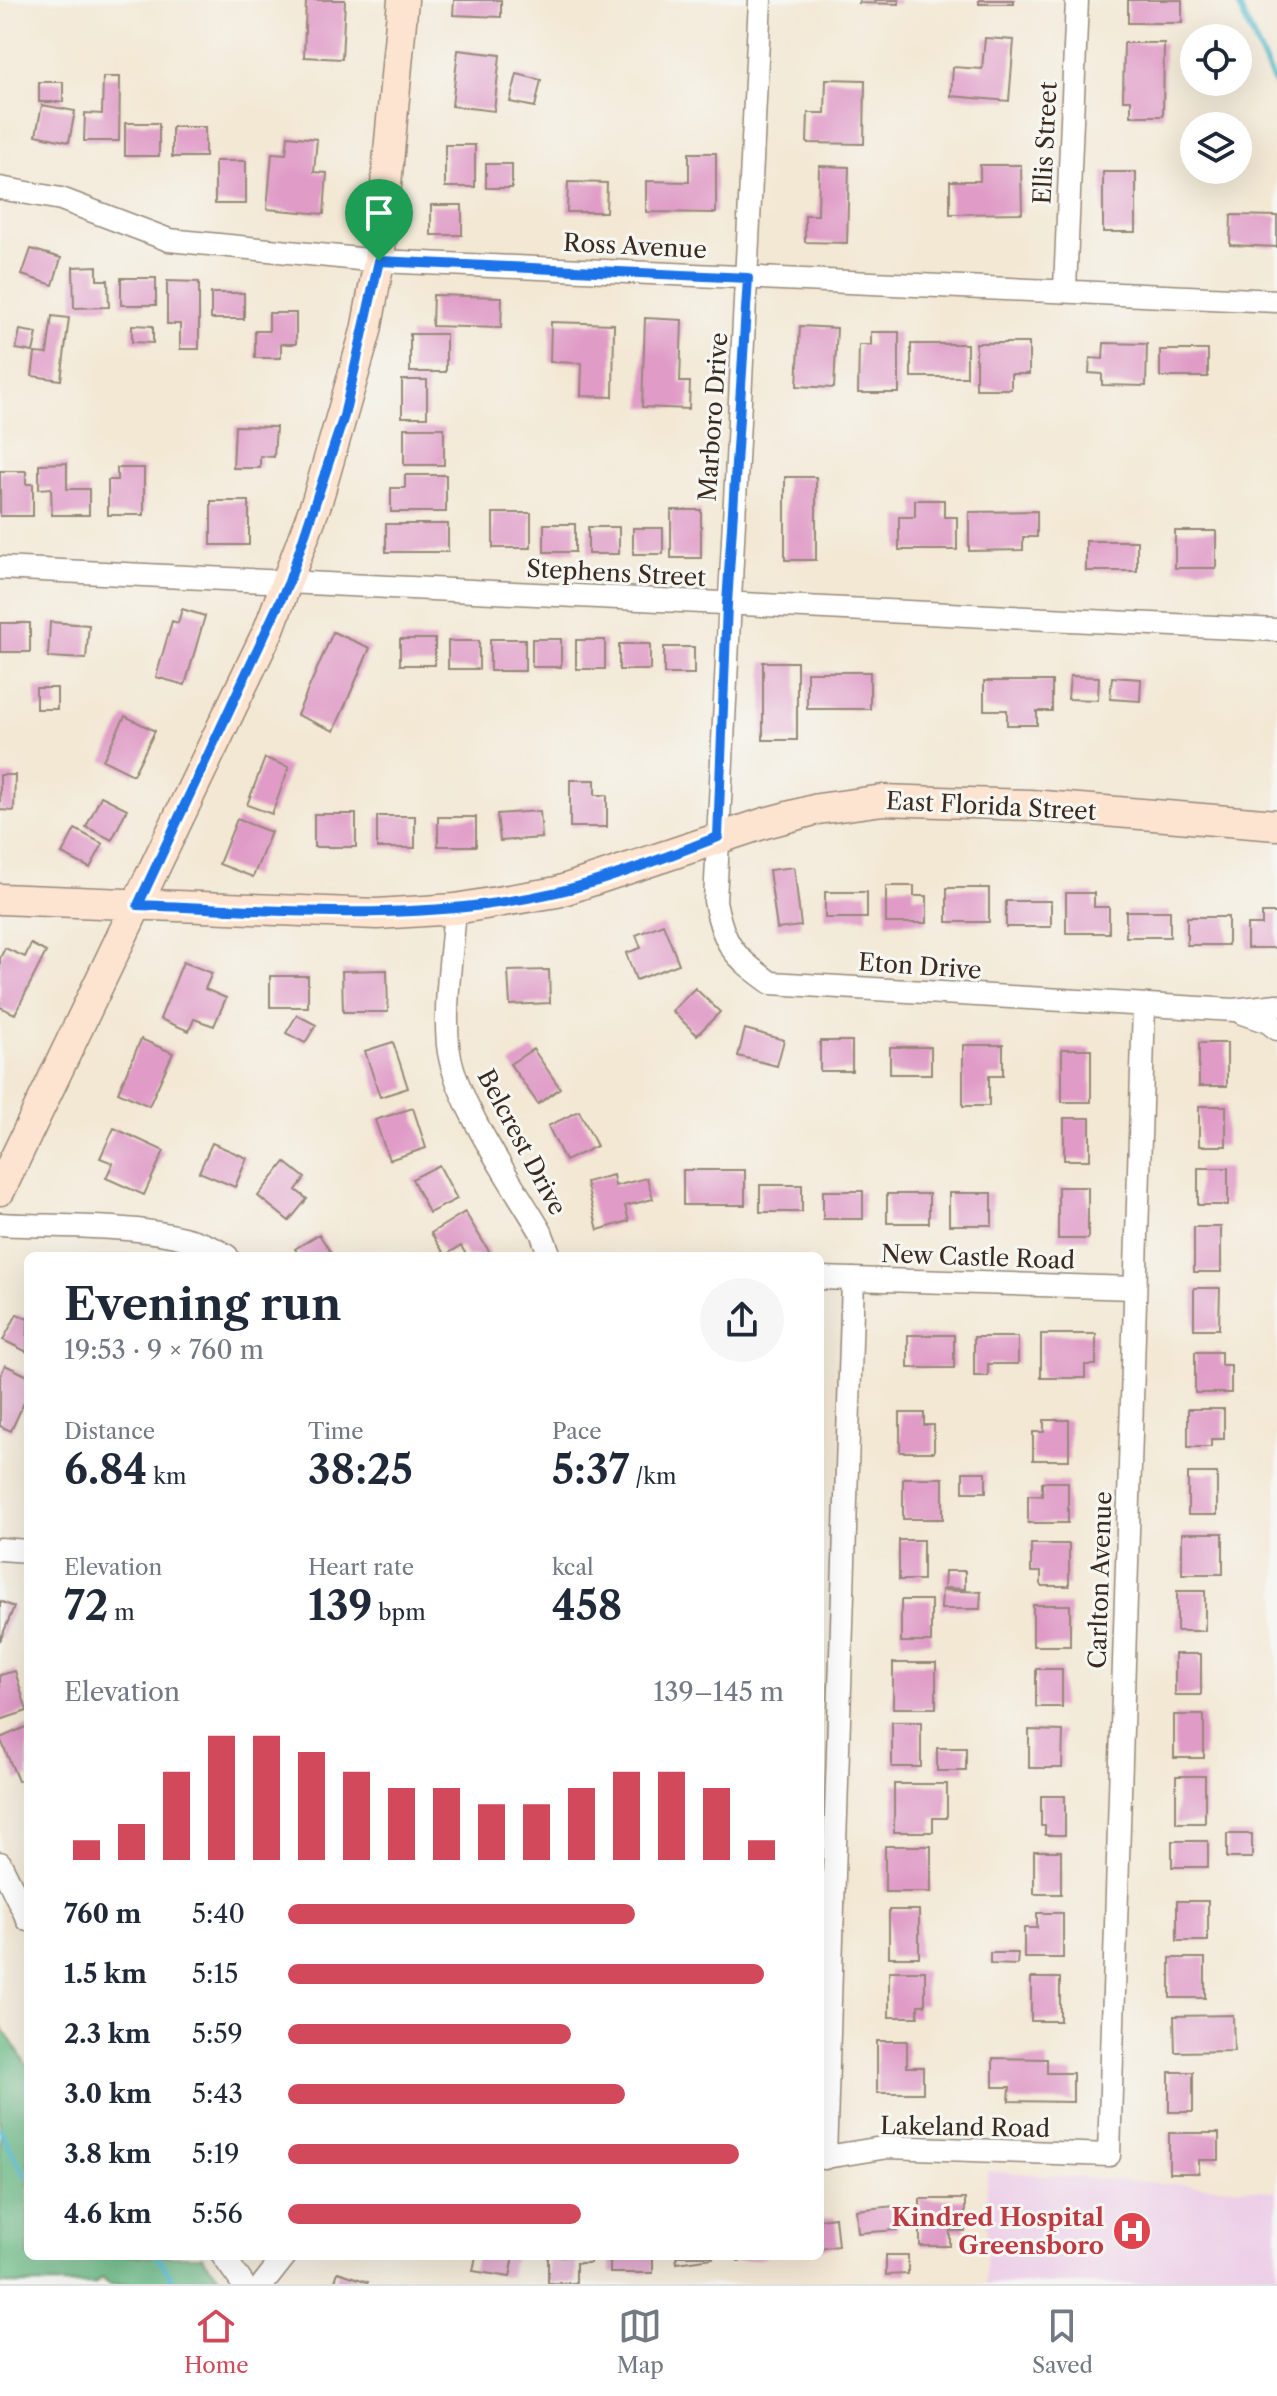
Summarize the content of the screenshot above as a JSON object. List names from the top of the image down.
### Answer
{
  "streets": {
    "main road": ["East Florida Street"],
    "street": [
      "Ellis Street",
      "Ross Avenue",
      "Marboro Drive",
      "Stephens Street",
      "Eton Drive",
      "Belcrest Drive",
      "New Castle Road",
      "Carlton Avenue",
      "Lakeland Road"
    ]
  },
  "crossings": [
    ["Ellis Street", "Ross Avenue"],
    ["Ross Avenue", "Marboro Drive"],
    ["Marboro Drive", "Stephens Street"],
    ["Marboro Drive", "East Florida Street"],
    ["Marboro Drive", "Eton Drive"],
    ["East Florida Street", "Eton Drive"],
    ["East Florida Street", "Belcrest Drive"],
    ["Eton Drive", "Carlton Avenue"],
    ["New Castle Road", "Carlton Avenue"],
    ["Carlton Avenue", "Lakeland Road"]
  ],
  "places": {
    "hospital": ["Kindred Hospital Greensboro"]
  },
  "page": {
    "heading": ["Evening run", "19:53 · 9 × 760 m"],
    "stats": [
      ["Distance", "6.84 km"],
      ["Time", "38:25"],
      ["Pace", "5:37 /km"],
      ["Elevation", "72 m"],
      ["Heart rate", "139 bpm"],
      ["kcal", "458"]
    ],
    "chart": ["Elevation", "139–145 m"],
    "list": [
      {
        "name": "760 m",
        "note": "5:40"
      },
      {
        "name": "1.5 km",
        "note": "5:15"
      },
      {
        "name": "2.3 km",
        "note": "5:59"
      },
      {
        "name": "3.0 km",
        "note": "5:43"
      },
      {
        "name": "3.8 km",
        "note": "5:19"
      },
      {
        "name": "4.6 km",
        "note": "5:56"
      }
    ],
    "tabs": ["Home", "Map", "Saved"]
  }
}
